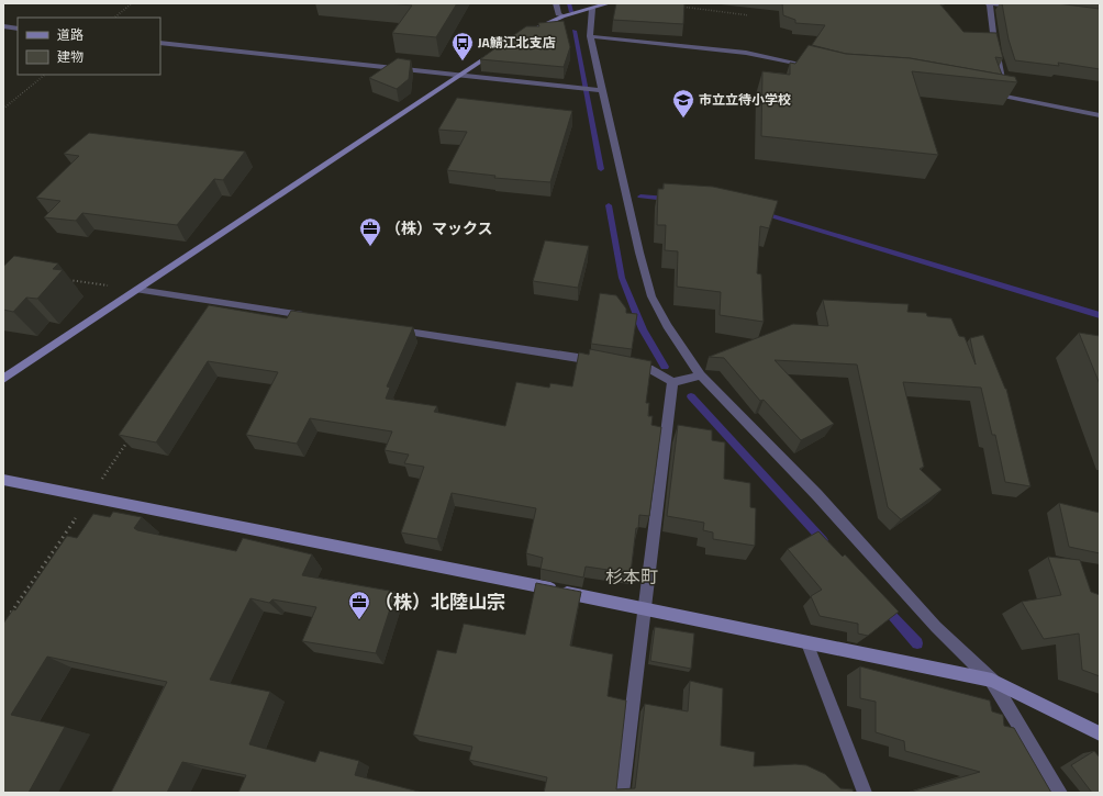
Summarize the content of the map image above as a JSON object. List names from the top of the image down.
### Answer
{
  "districts": ["杉本町"],
  "places": {
    "bus stop": ["JA鯖江北支店"],
    "school or university": ["市立立待小学校"],
    "office": ["（株）マックス", "（株）北陸山宗"]
  },
  "legend": ["道路", "建物"]
}
